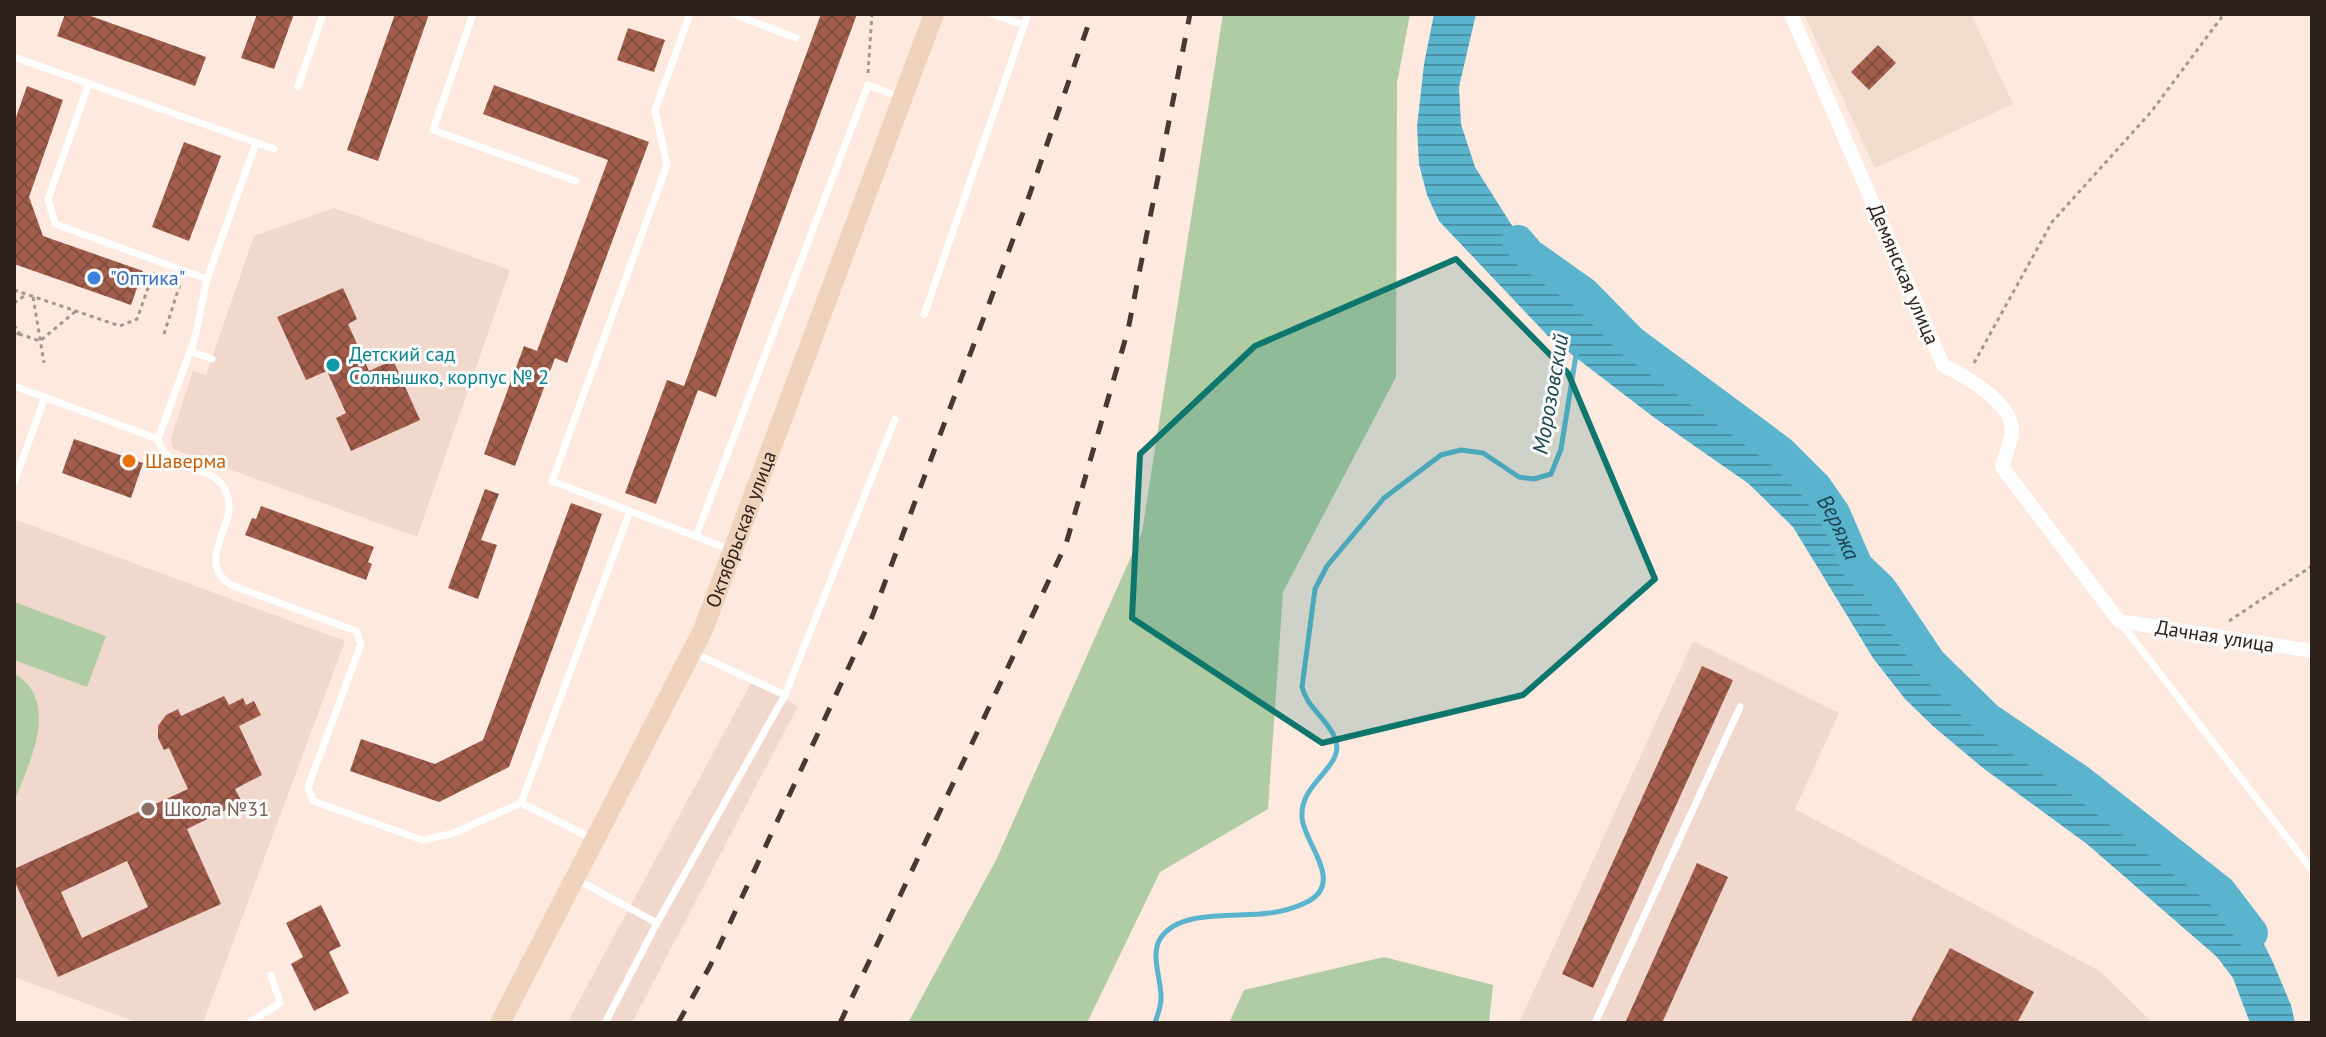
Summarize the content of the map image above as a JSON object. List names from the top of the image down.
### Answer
{
  "streets": {
    "main road": ["Октябрьская улица"],
    "street": ["Демянская улица", "Дачная улица"]
  },
  "crossings": [
    ["Демянская улица", "Дачная улица"]
  ],
  "water": ["Морозовский", "Веряжа"],
  "places": [
    "\"Оптика\"",
    "Детский сад Солнышко, корпус № 2",
    "Шаверма",
    "Школа №31"
  ]
}
